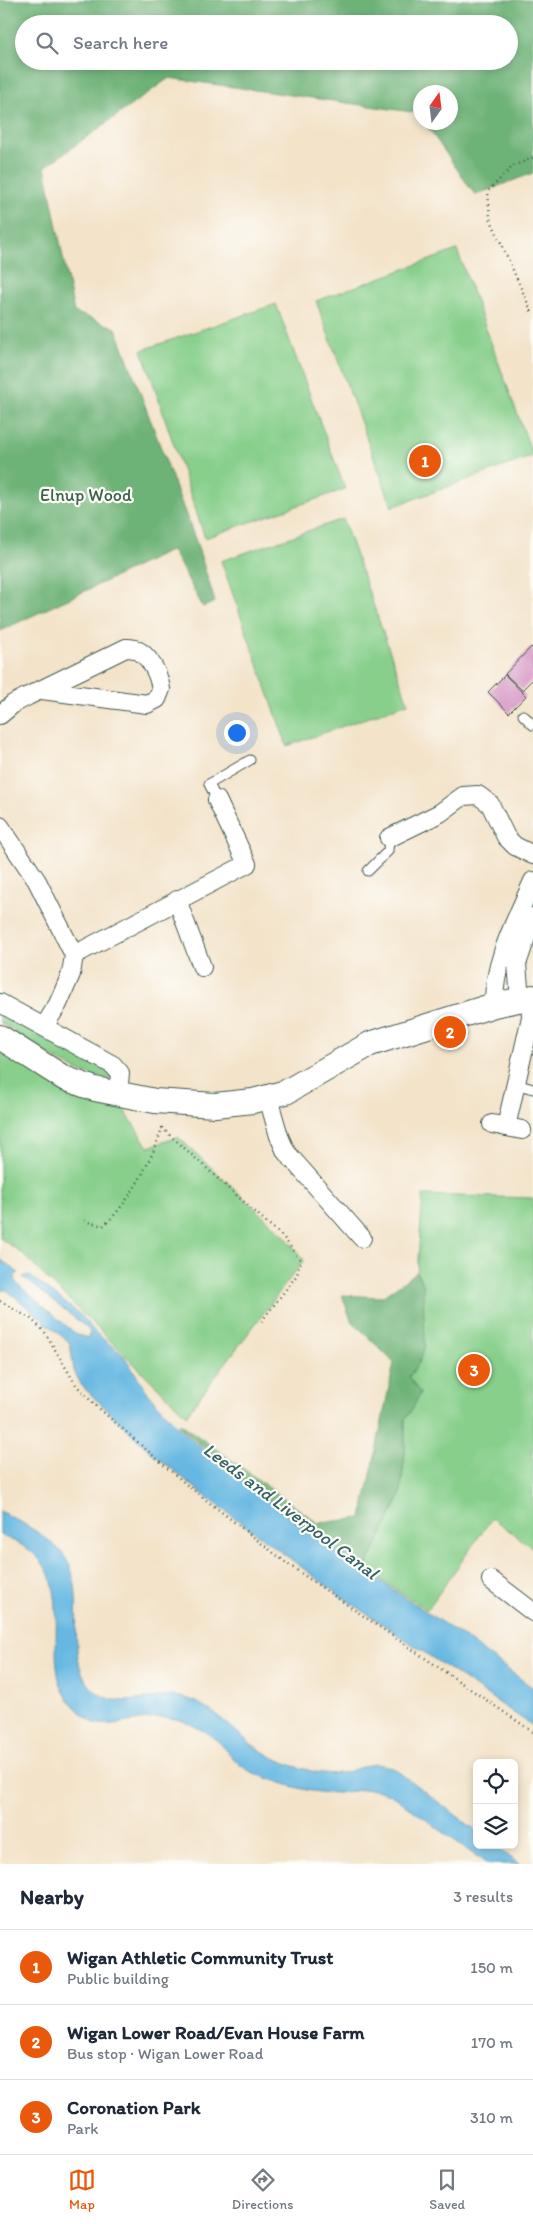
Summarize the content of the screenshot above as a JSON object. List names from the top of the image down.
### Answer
{
  "water": ["Leeds and Liverpool Canal"],
  "parks": ["Elnup Wood"],
  "north": "top",
  "page": {
    "search": "Search here",
    "pins": ["1", "2", "3"],
    "heading": ["Nearby", "3 results"],
    "list": [
      {
        "mark": "1",
        "name": "Wigan Athletic Community Trust",
        "note": "Public building",
        "value": "150 m"
      },
      {
        "mark": "2",
        "name": "Wigan Lower Road/Evan House Farm",
        "note": "Bus stop · Wigan Lower Road",
        "value": "170 m"
      },
      {
        "mark": "3",
        "name": "Coronation Park",
        "note": "Park",
        "value": "310 m"
      }
    ],
    "nav": ["Map", "Directions", "Saved"]
  }
}
